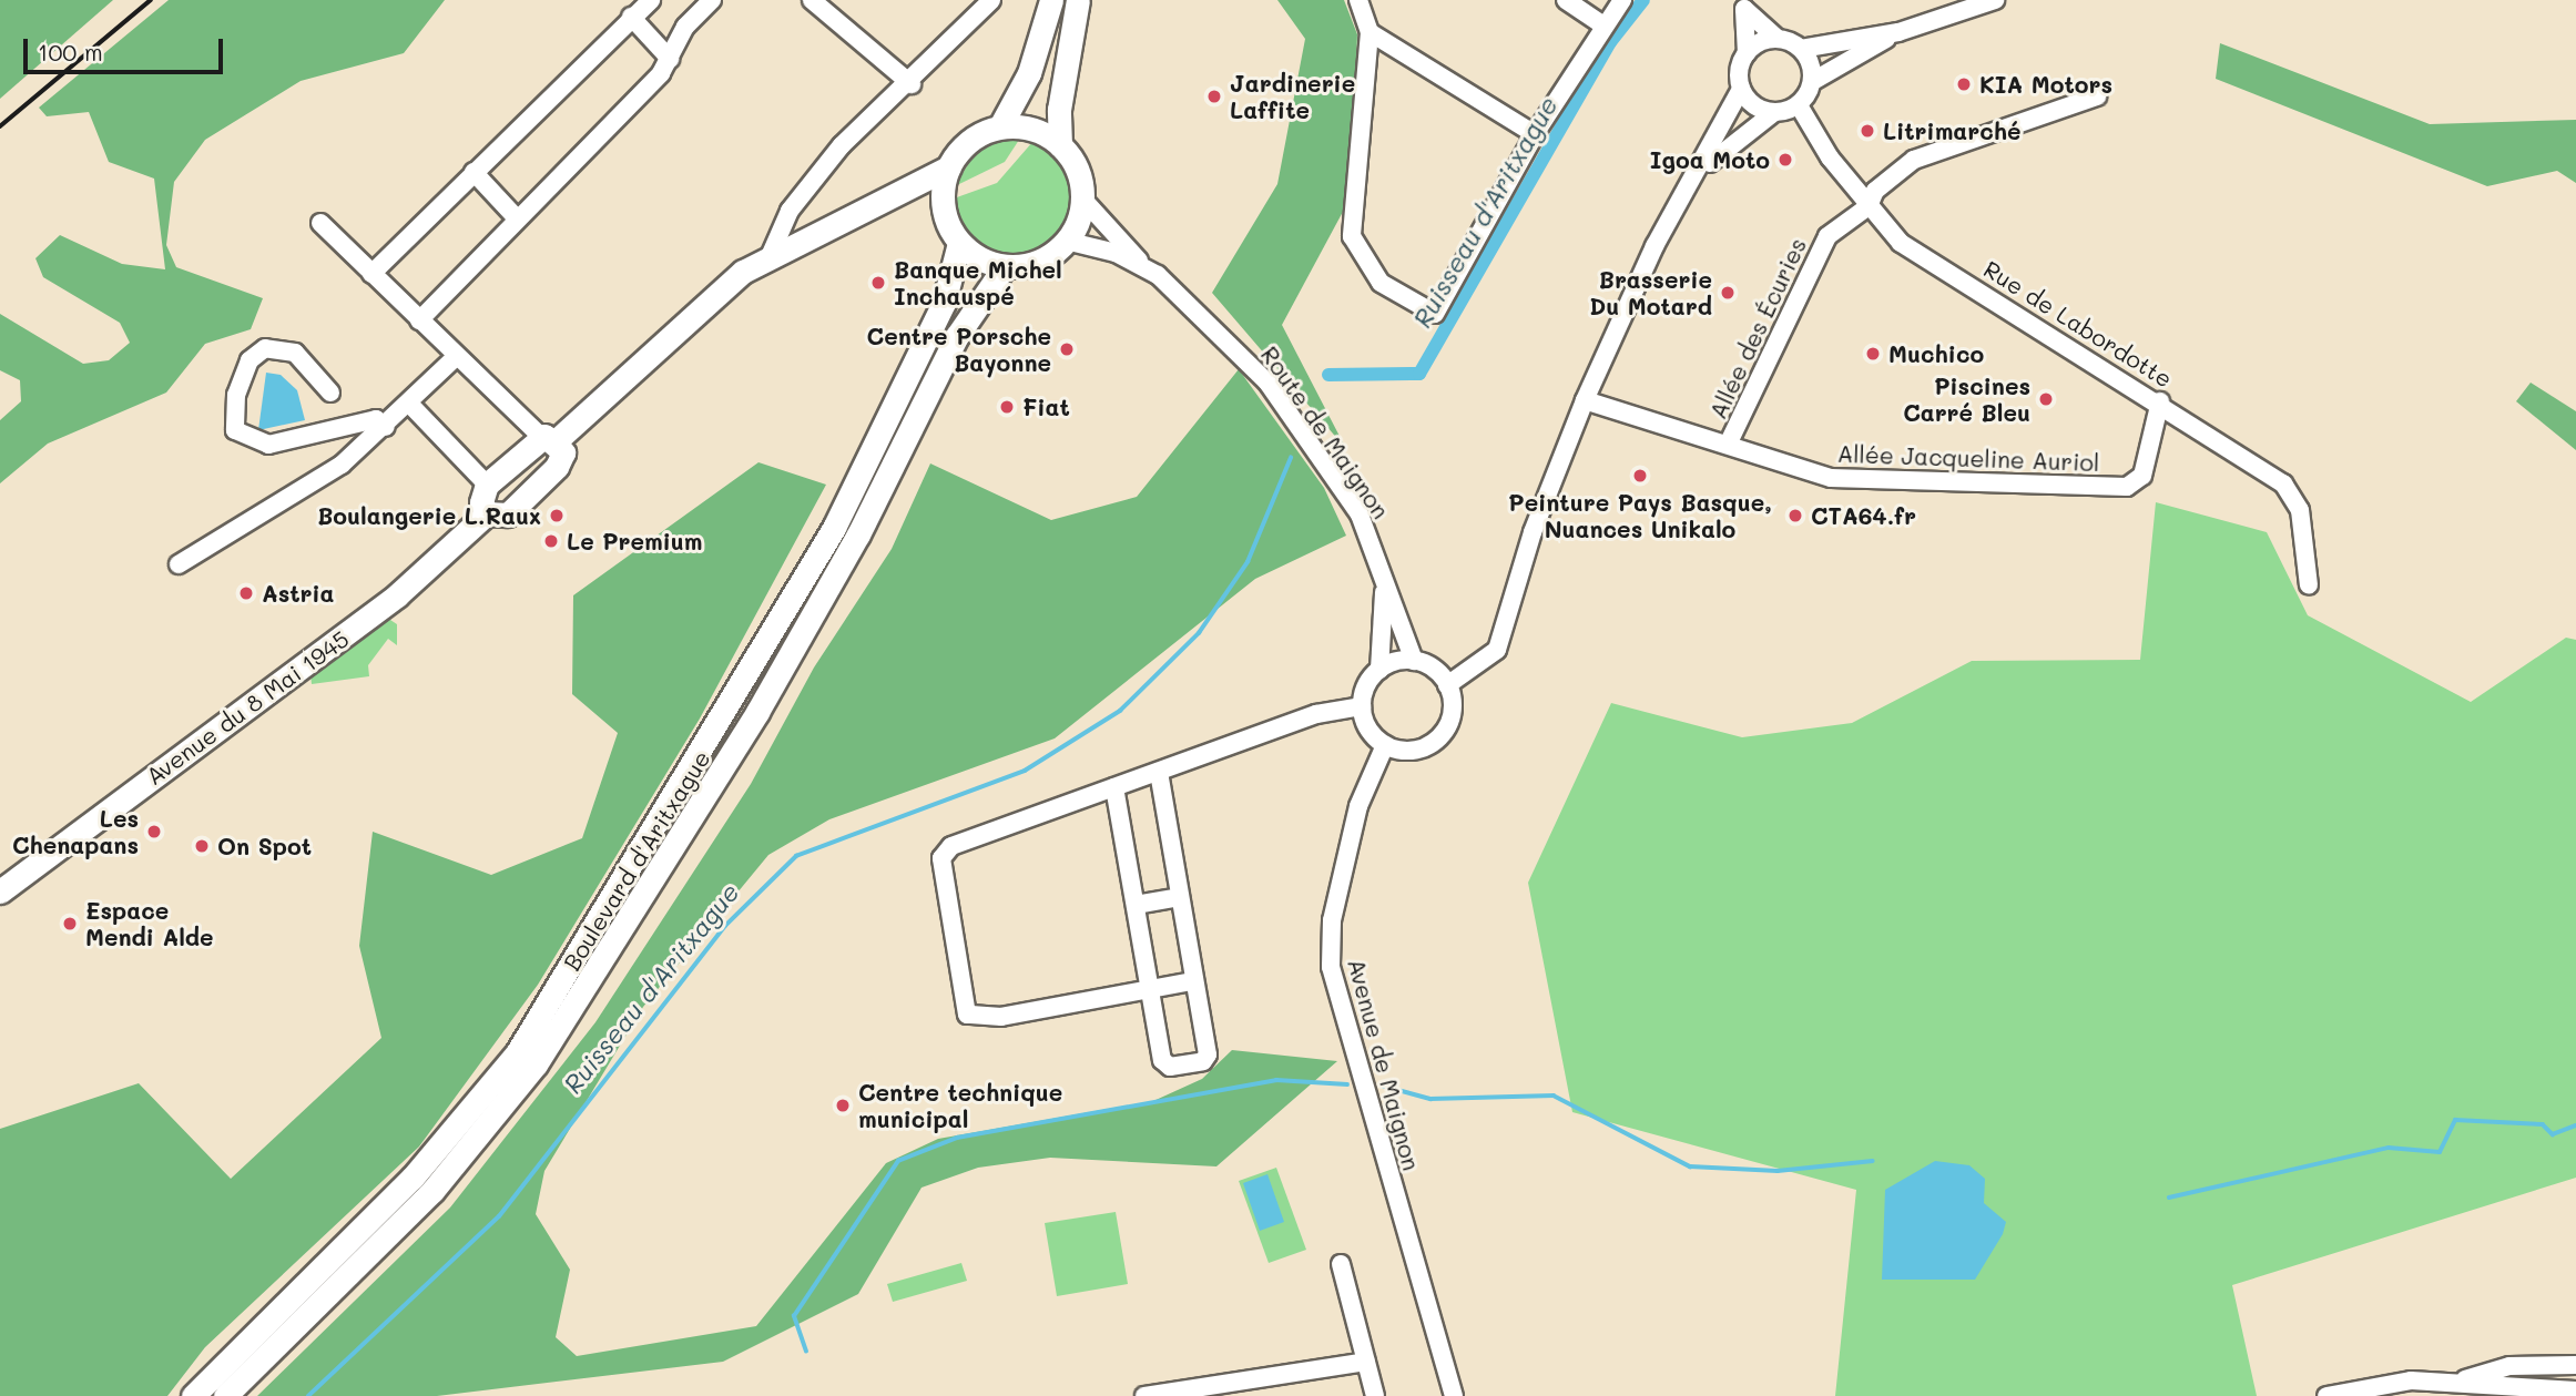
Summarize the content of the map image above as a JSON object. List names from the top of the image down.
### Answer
{
  "streets": {
    "main road": ["Avenue du 8 Mai 1945", "Boulevard d'Aritxague"],
    "street": [
      "Rue de Labordotte",
      "Allée des Écuries",
      "Route de Maignon",
      "Allée Jacqueline Auriol",
      "Avenue de Maignon"
    ]
  },
  "crossings": [
    ["Rue de Labordotte", "Allée des Écuries"],
    ["Rue de Labordotte", "Allée Jacqueline Auriol"],
    ["Allée des Écuries", "Allée Jacqueline Auriol"],
    ["Route de Maignon", "Boulevard d'Aritxague"],
    ["Route de Maignon", "Avenue de Maignon"]
  ],
  "water": ["Ruisseau d'Aritxague"],
  "places": [
    "KIA Motors",
    "Jardinerie Laffite",
    "Litrimarché",
    "Igoa Moto",
    "Banque Michel Inchauspé",
    "Brasserie Du Motard",
    "Centre Porsche Bayonne",
    "Muchico",
    "Piscines Carré Bleu",
    "Fiat",
    "Peinture Pays Basque, Nuances Unikalo",
    "Boulangerie L.Raux",
    "CTA64.fr",
    "Le Premium",
    "Astria",
    "Les Chenapans",
    "On Spot",
    "Espace Mendi Alde",
    "Centre technique municipal"
  ],
  "scale_bar": "100 m"
}
